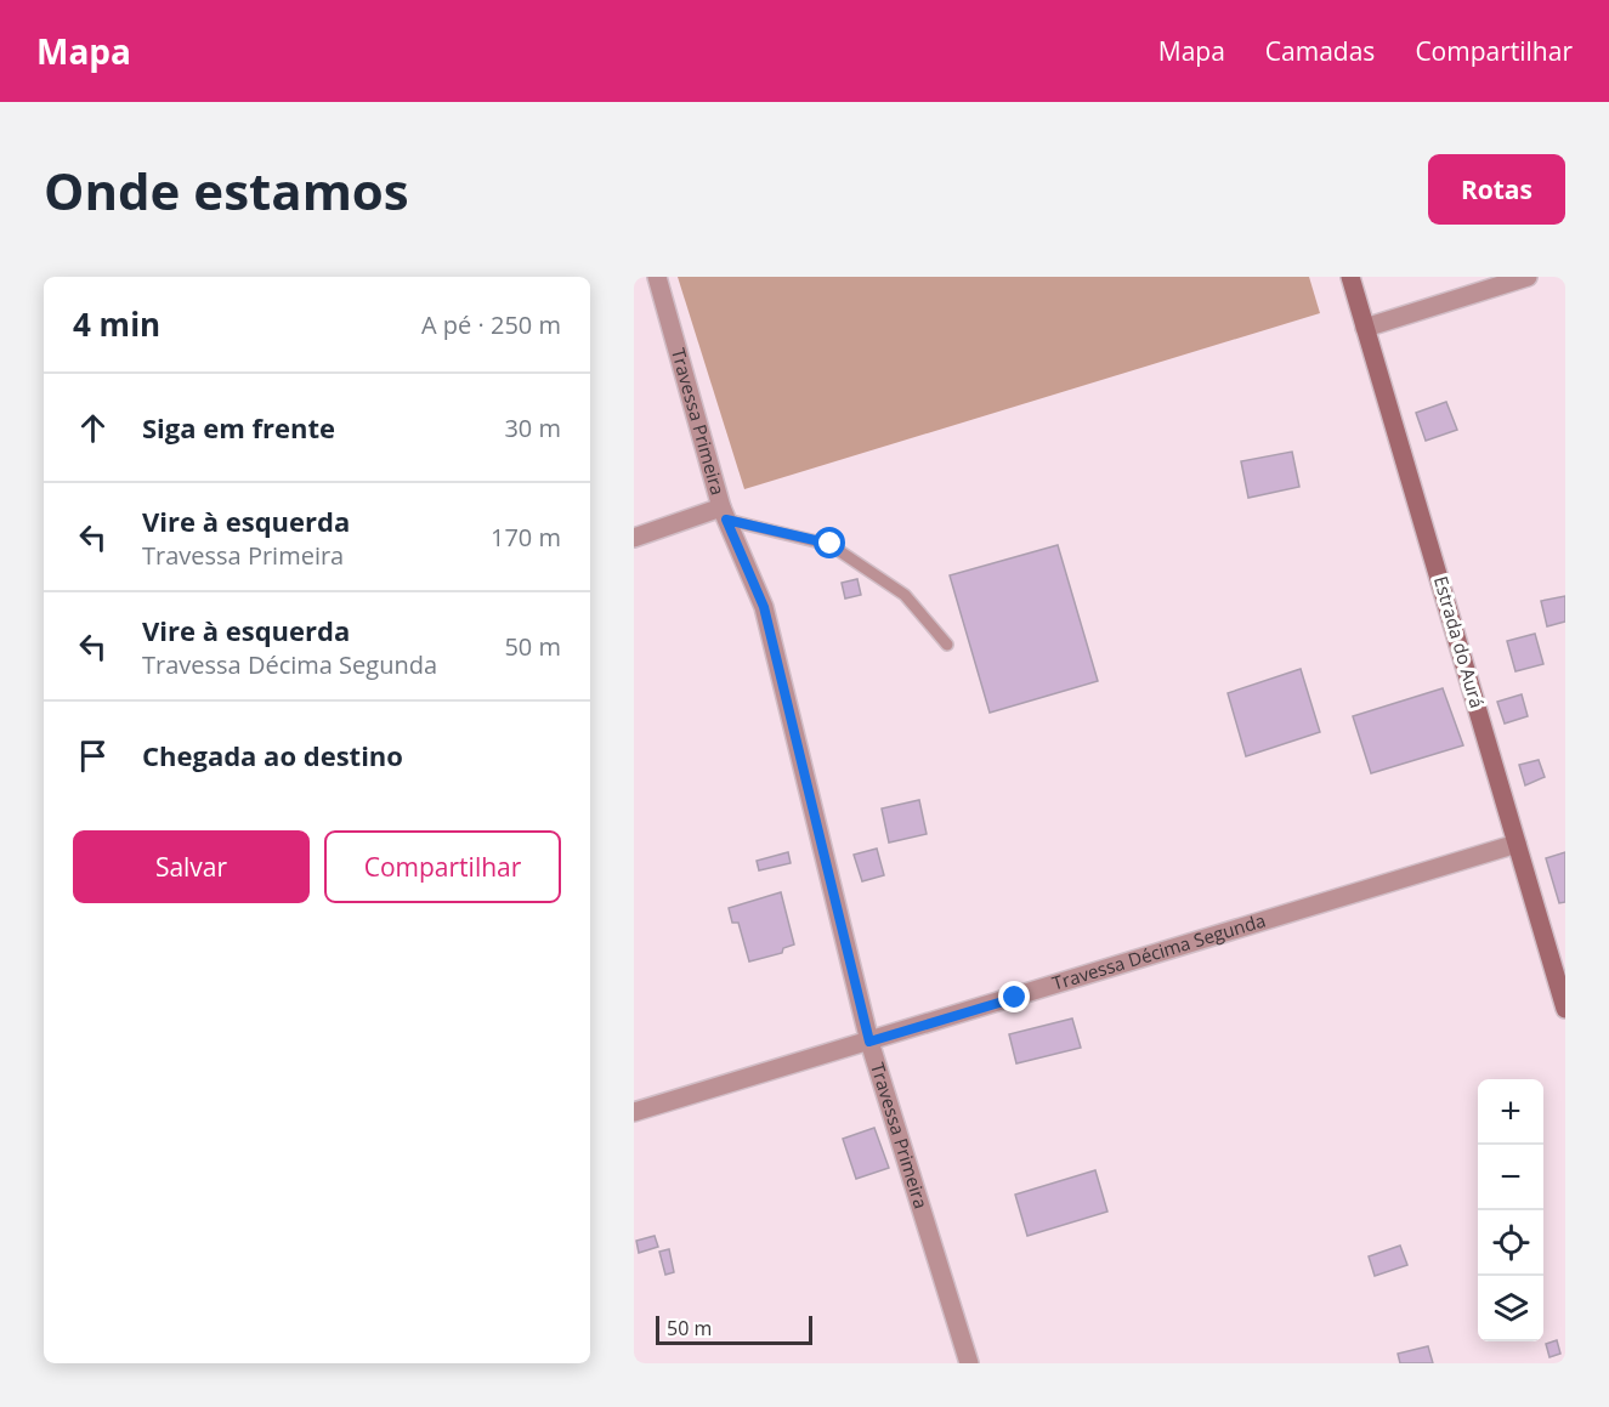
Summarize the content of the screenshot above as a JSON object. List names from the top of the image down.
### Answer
{
  "streets": {
    "street": ["Travessa Primeira", "Estrada do Aurá", "Travessa Décima Segunda"]
  },
  "crossings": [
    ["Travessa Primeira", "Travessa Décima Segunda"],
    ["Estrada do Aurá", "Travessa Décima Segunda"]
  ],
  "scale_bar": "50 m",
  "page": {
    "header": "Mapa",
    "nav": ["Mapa", "Camadas", "Compartilhar"],
    "buttons": [
      "Rotas",
      ["Salvar", "Compartilhar"]
    ],
    "title": "Onde estamos",
    "heading": ["4 min", "A pé · 250 m"],
    "list": [
      ["Siga em frente", "30 m"],
      ["Vire à esquerda", "Travessa Primeira", "170 m"],
      ["Vire à esquerda", "Travessa Décima Segunda", "50 m"],
      "Chegada ao destino"
    ],
    "map_buttons": ["+", "−"],
    "scale": "50 m"
  }
}
